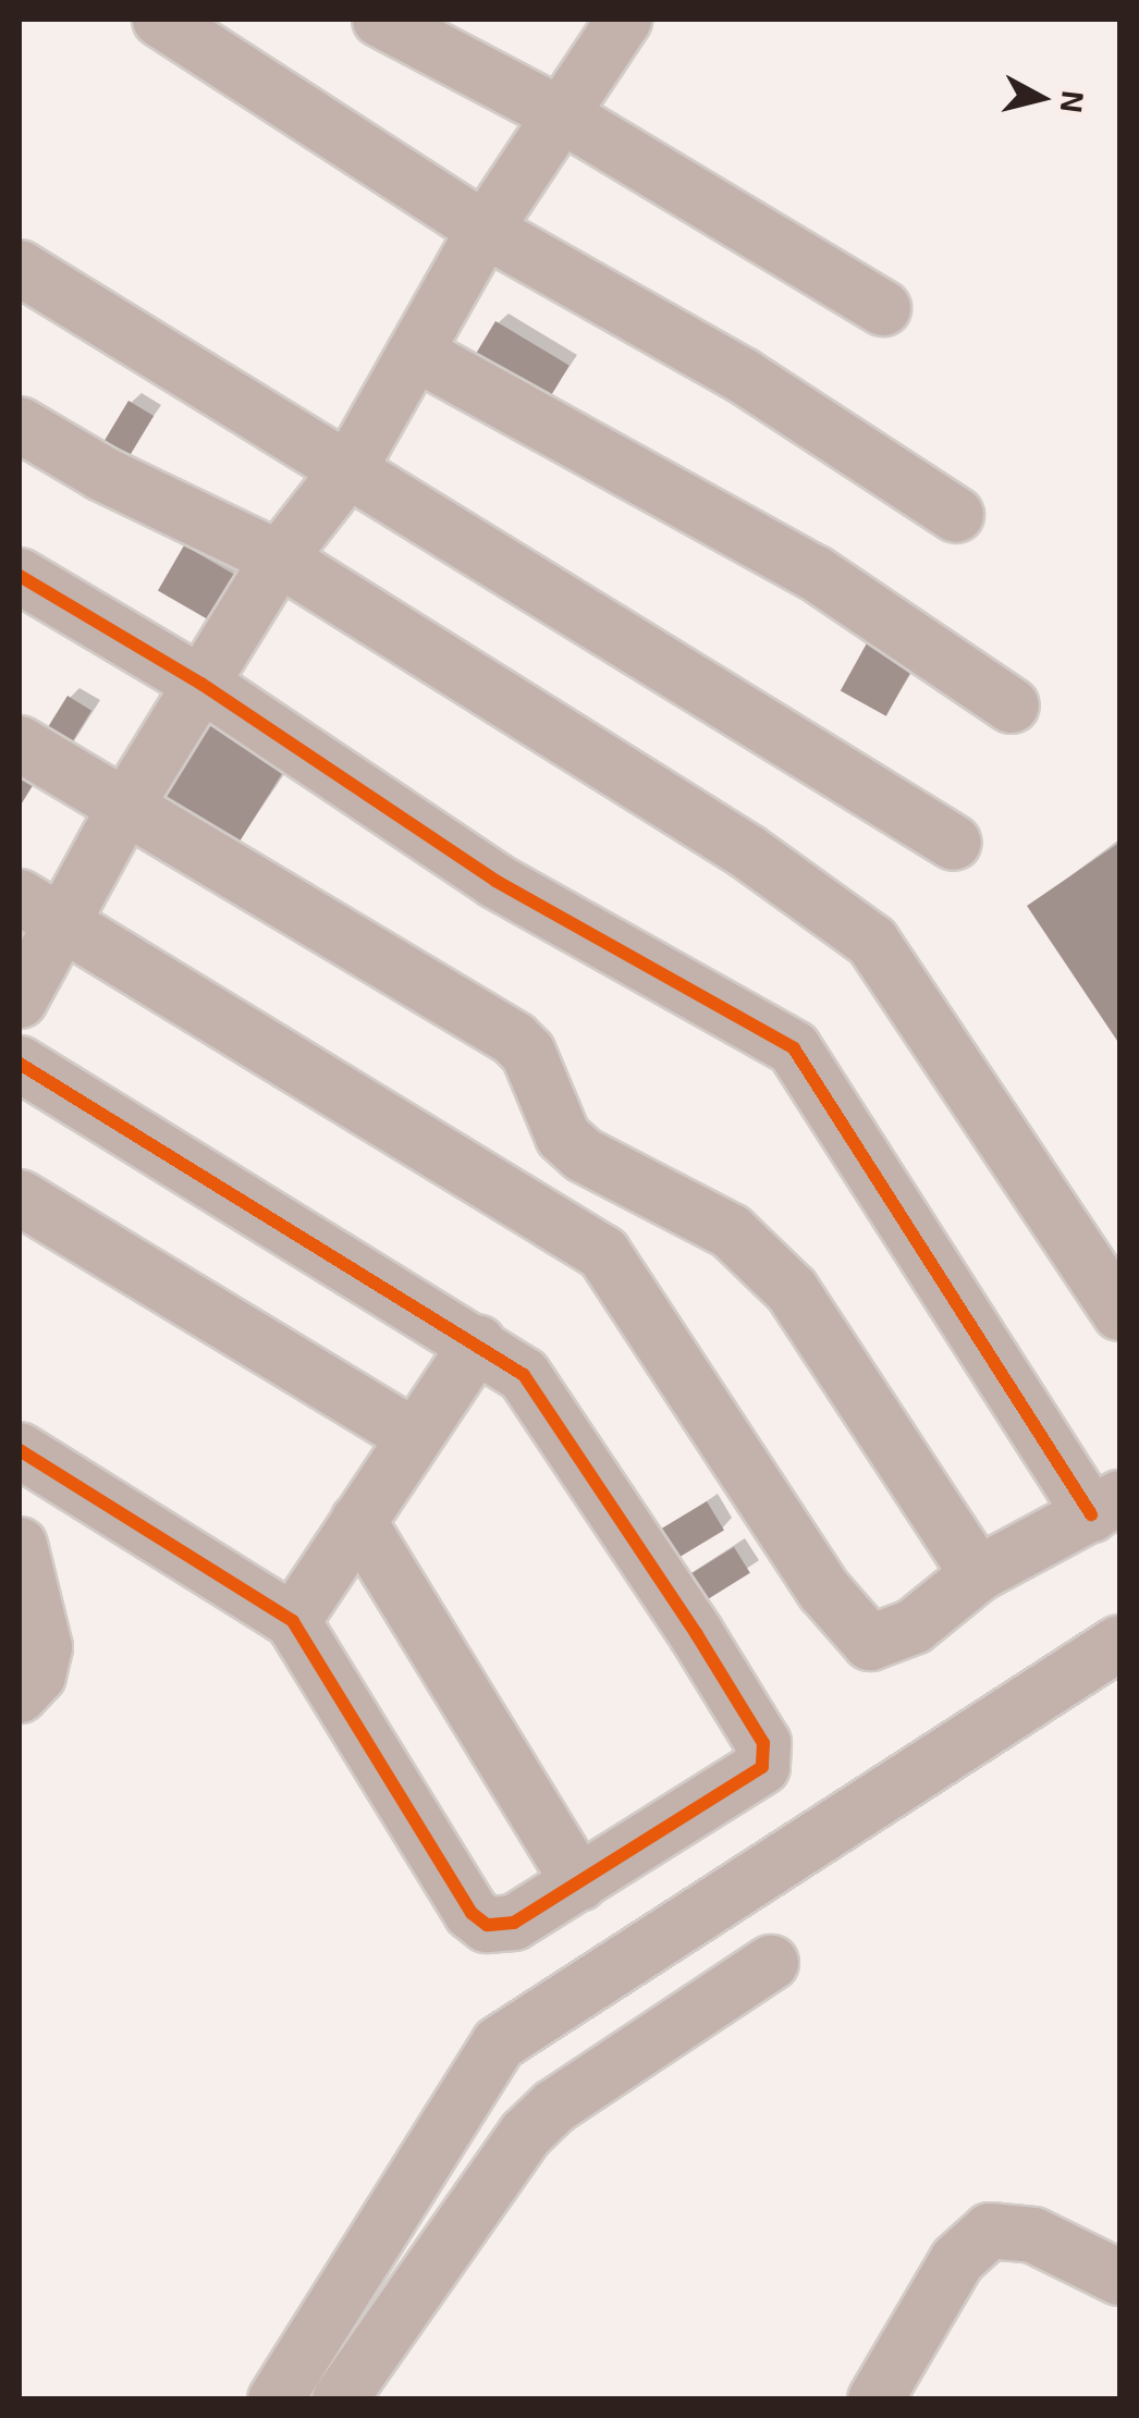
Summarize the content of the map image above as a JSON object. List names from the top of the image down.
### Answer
{
  "north": "right"
}
